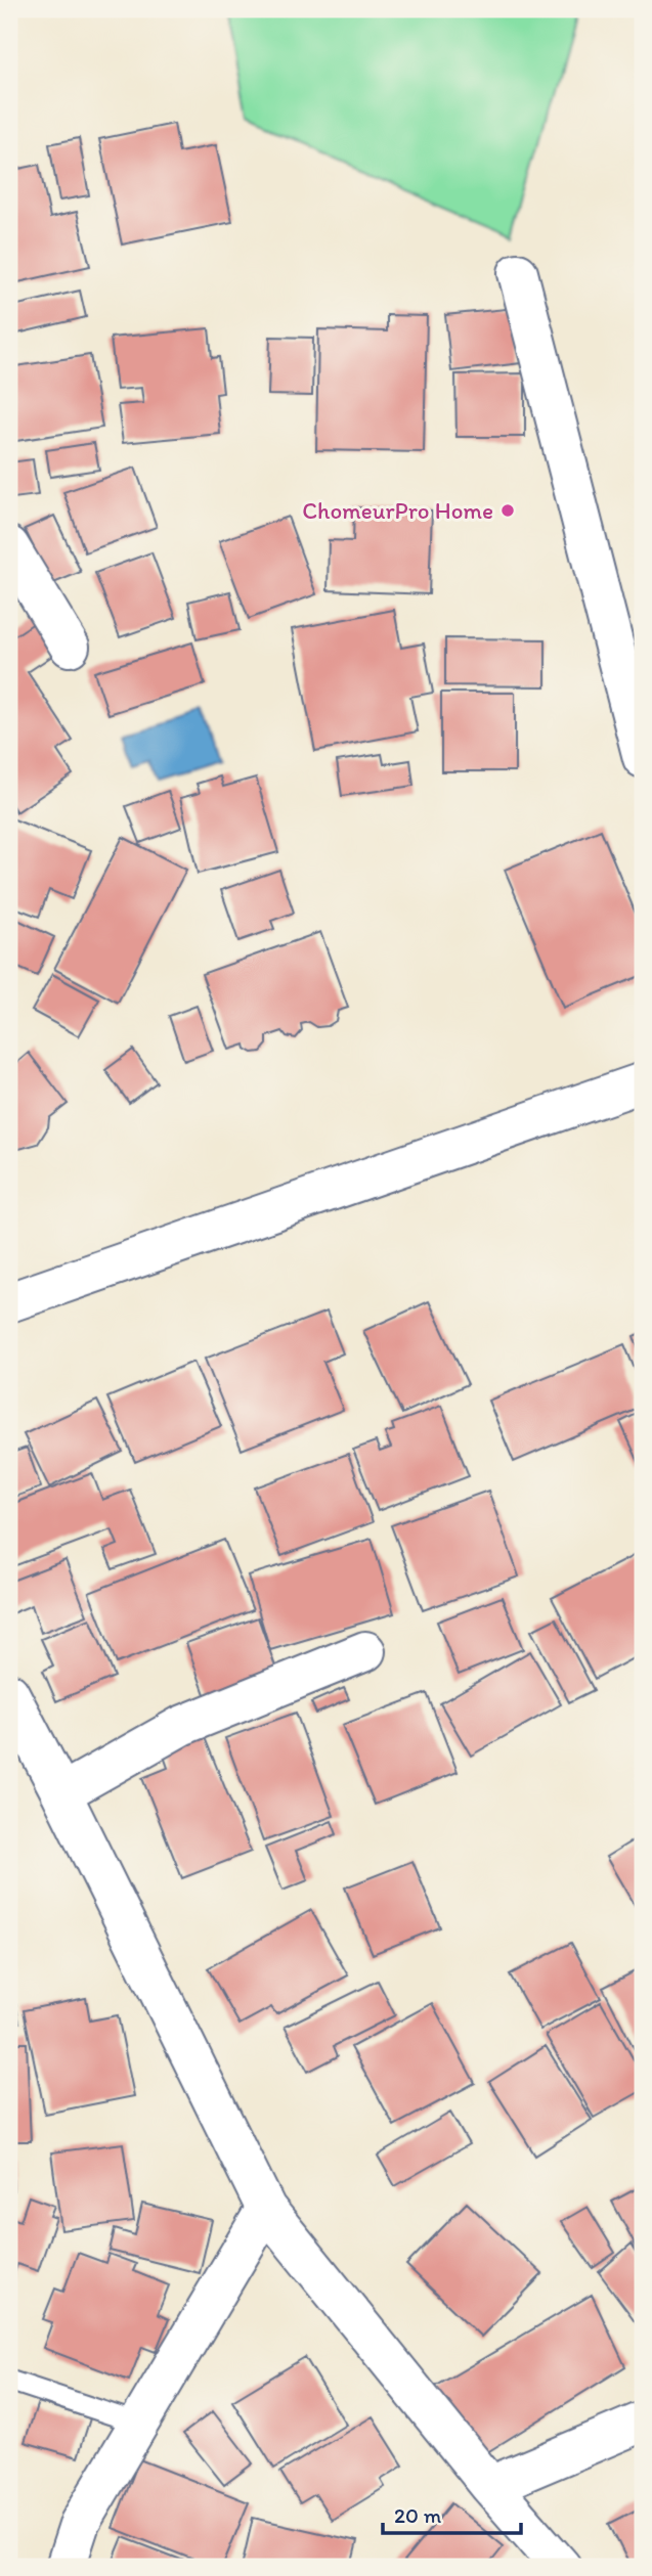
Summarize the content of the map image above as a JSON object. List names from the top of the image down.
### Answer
{
  "places": ["ChomeurPro Home"],
  "scale_bar": "20 m"
}
